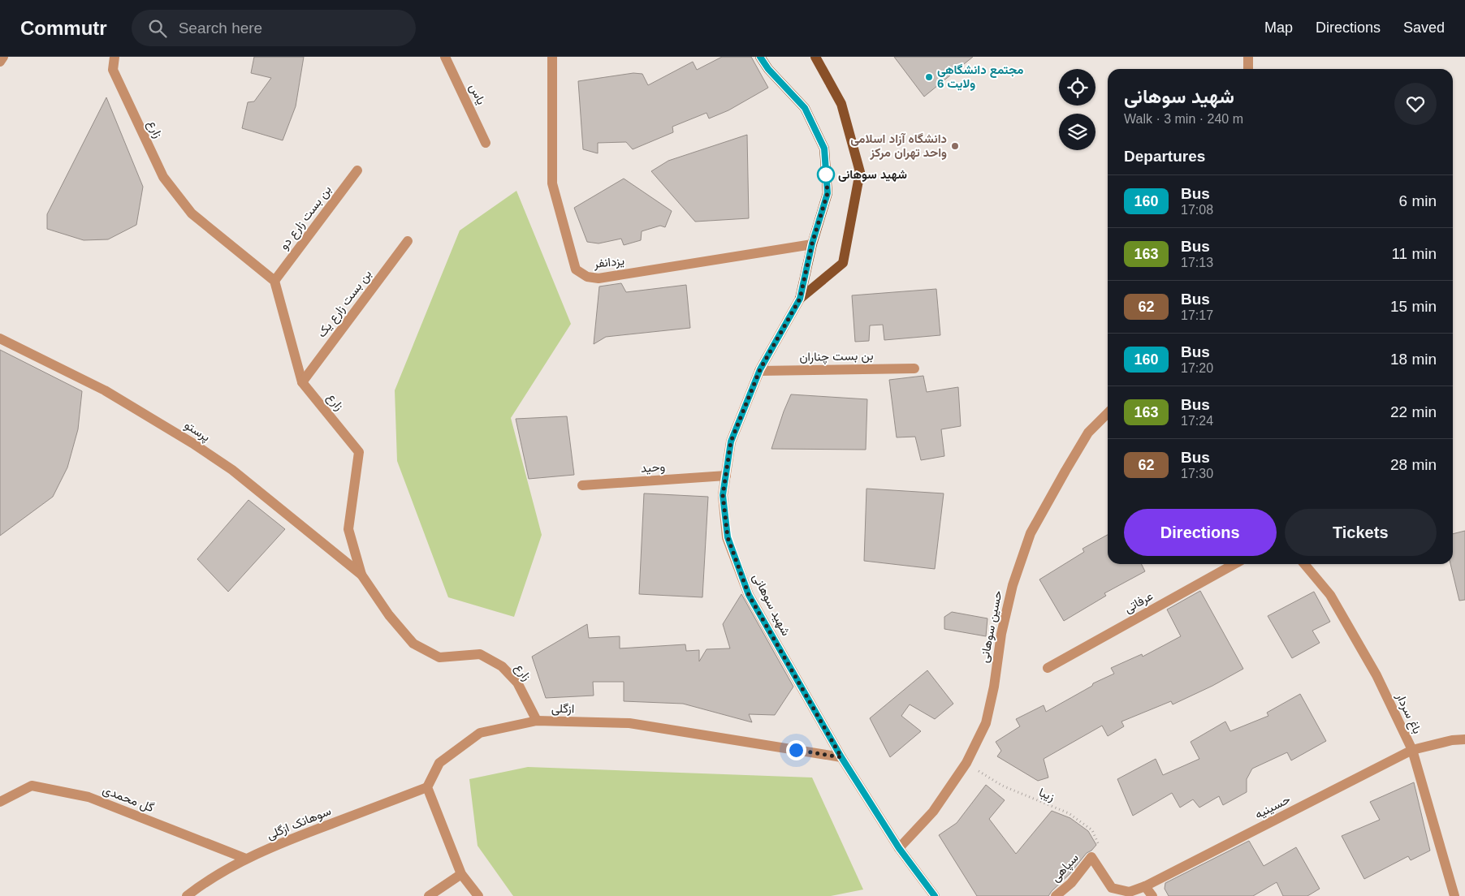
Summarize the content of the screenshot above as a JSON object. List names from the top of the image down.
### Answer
{
  "streets": {
    "main road": ["شهید سوهانی"],
    "street": [
      "یاس",
      "زارع",
      "بن بست زارع دو",
      "یزدانفر",
      "بن بست زارع یک",
      "بن بست چناران",
      "پرستو",
      "وحید",
      "عرفاتی",
      "حسین سوهانی",
      "ازگلی",
      "باغ سردار",
      "گل محمدی",
      "حسینیه",
      "سوهانک ازگلی",
      "سپاهی"
    ],
    "path": ["زیبا"]
  },
  "crossings": [
    ["زارع", "بن بست زارع دو"],
    ["زارع", "بن بست زارع یک"],
    ["زارع", "پرستو"],
    ["زارع", "ازگلی"],
    ["یزدانفر", "شهید سوهانی"],
    ["بن بست چناران", "شهید سوهانی"],
    ["وحید", "شهید سوهانی"],
    ["شهید سوهانی", "حسین سوهانی"],
    ["شهید سوهانی", "ازگلی"],
    ["حسین سوهانی", "زیبا"],
    ["ازگلی", "سوهانک ازگلی"],
    ["باغ سردار", "حسینیه"],
    ["زیبا", "حسینیه"],
    ["زیبا", "سپاهی"],
    ["گل محمدی", "سوهانک ازگلی"],
    ["حسینیه", "سپاهی"]
  ],
  "places": ["مجتمع دانشگاهی ولایت 6", "دانشگاه آزاد اسلامی واحد تهران مرکز", "شهید سوهانی"],
  "lines": ["bus line 160"],
  "page": {
    "header": "Commutr",
    "search": "Search here",
    "nav": ["Map", "Directions", "Saved"],
    "heading": [
      ["شهید سوهانی", "Walk · 3 min · 240 m"],
      "Departures"
    ],
    "list": [
      {
        "mark": "160",
        "name": "Bus",
        "note": "17:08",
        "value": "6 min"
      },
      {
        "mark": "163",
        "name": "Bus",
        "note": "17:13",
        "value": "11 min"
      },
      {
        "mark": "62",
        "name": "Bus",
        "note": "17:17",
        "value": "15 min"
      },
      {
        "mark": "160",
        "name": "Bus",
        "note": "17:20",
        "value": "18 min"
      },
      {
        "mark": "163",
        "name": "Bus",
        "note": "17:24",
        "value": "22 min"
      },
      {
        "mark": "62",
        "name": "Bus",
        "note": "17:30",
        "value": "28 min"
      }
    ],
    "buttons": ["Directions", "Tickets"]
  }
}
